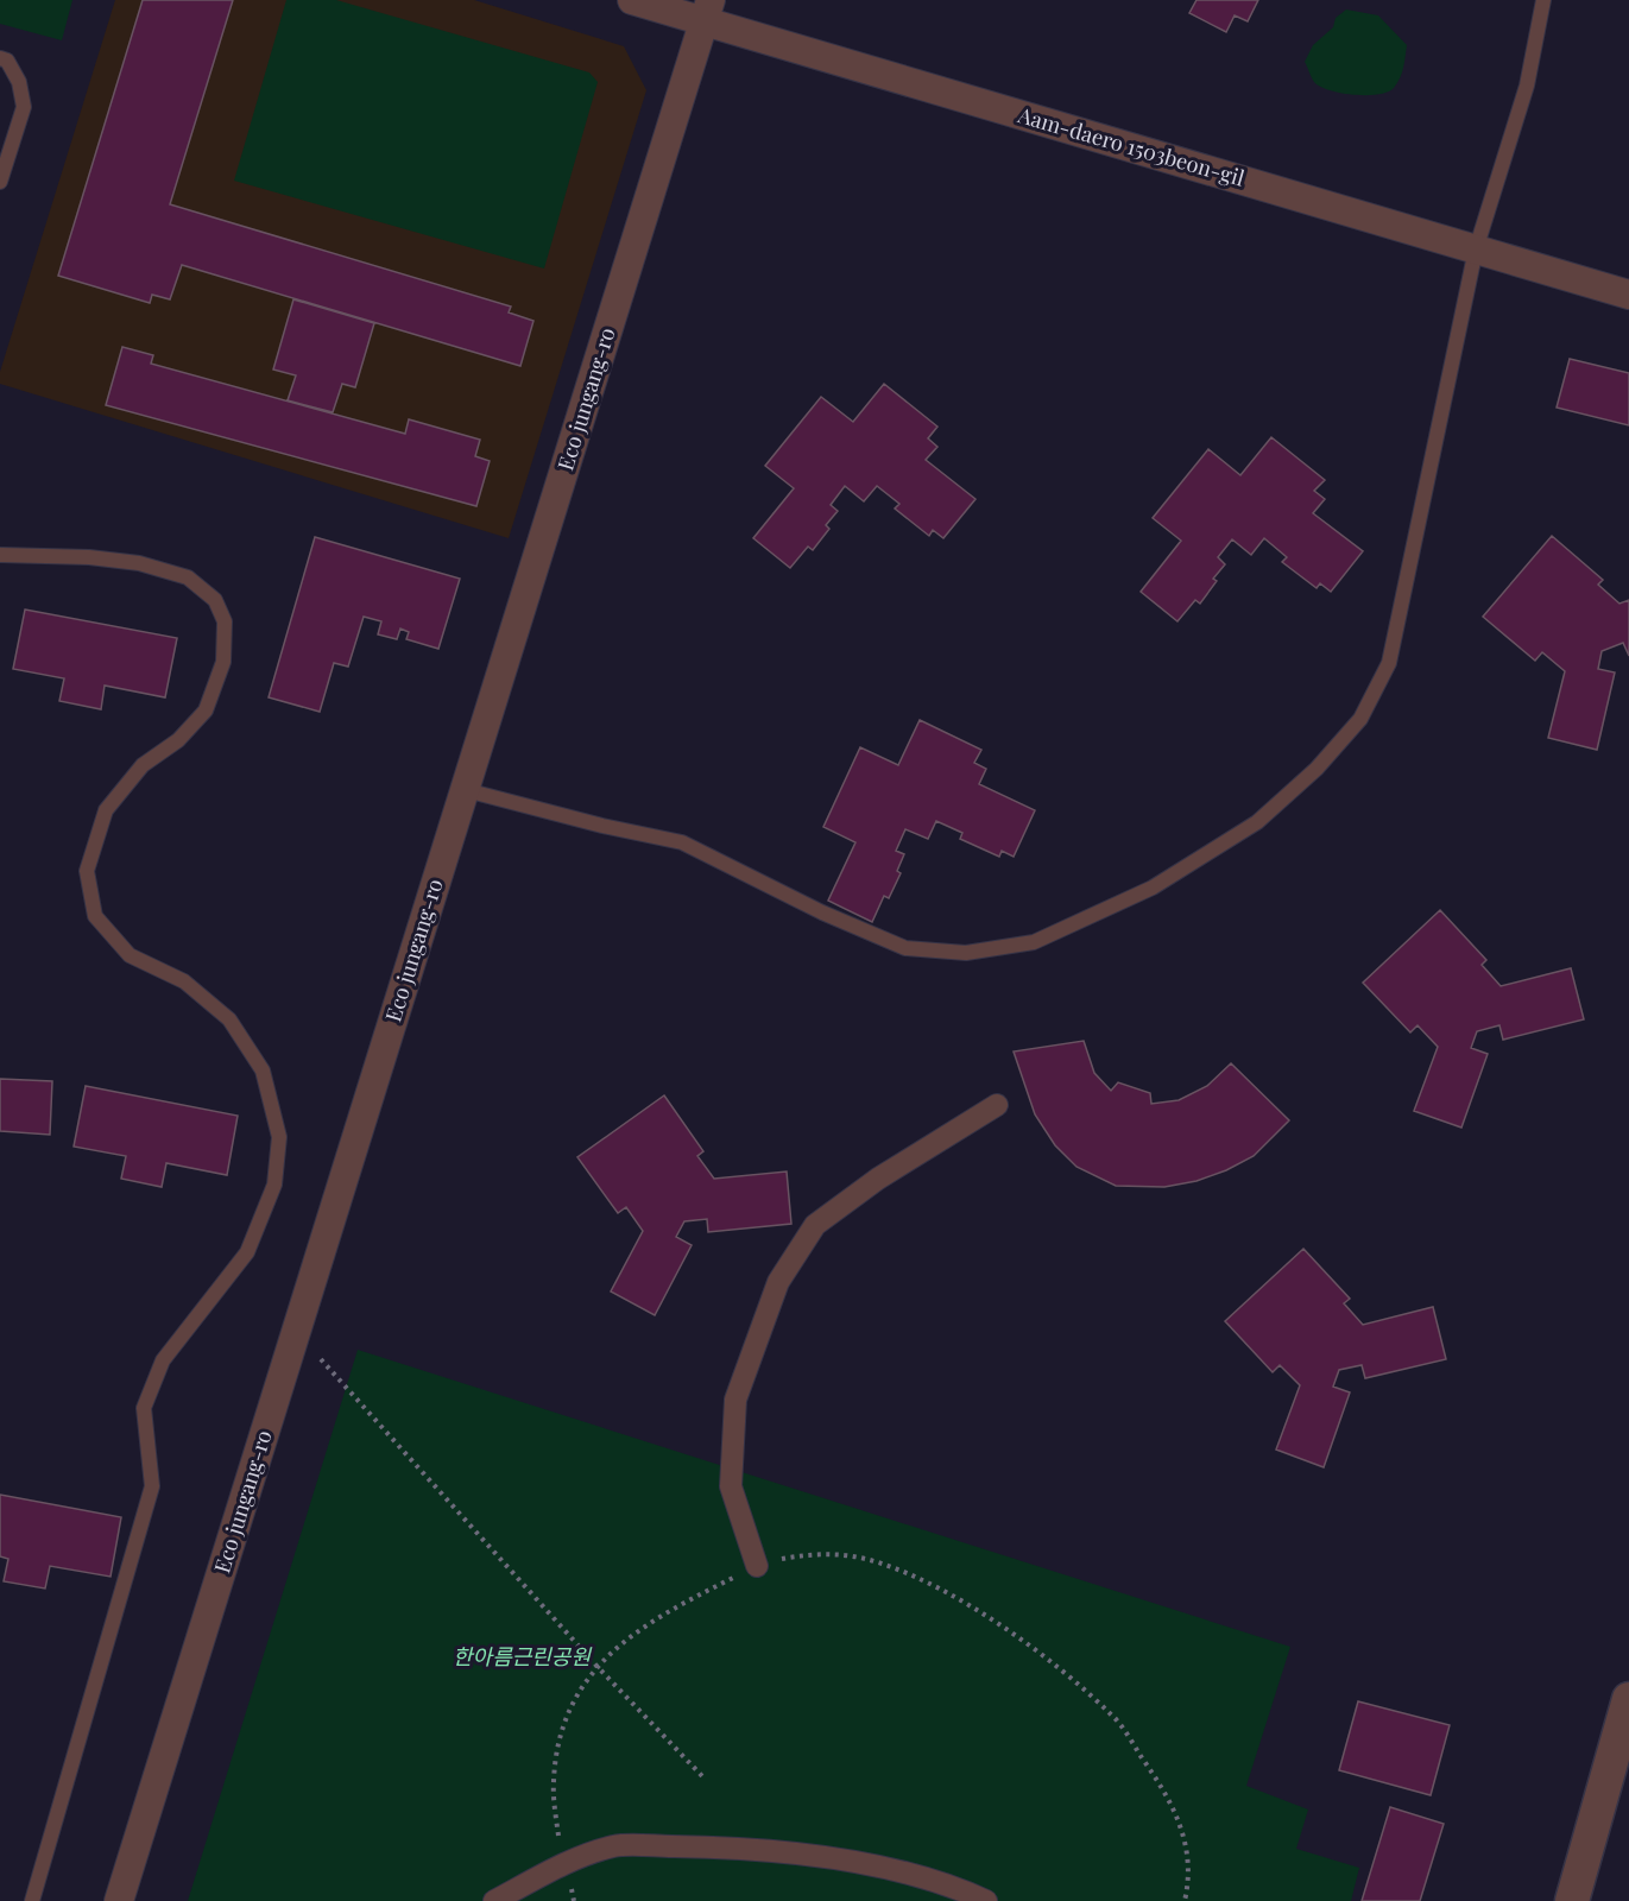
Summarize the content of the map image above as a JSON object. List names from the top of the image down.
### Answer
{
  "streets": {
    "street": ["Aam-daero 1503beon-gil", "Eco jungang-ro"]
  },
  "crossings": [
    ["Aam-daero 1503beon-gil", "Eco jungang-ro"]
  ],
  "parks": ["한아름근린공원"]
}
